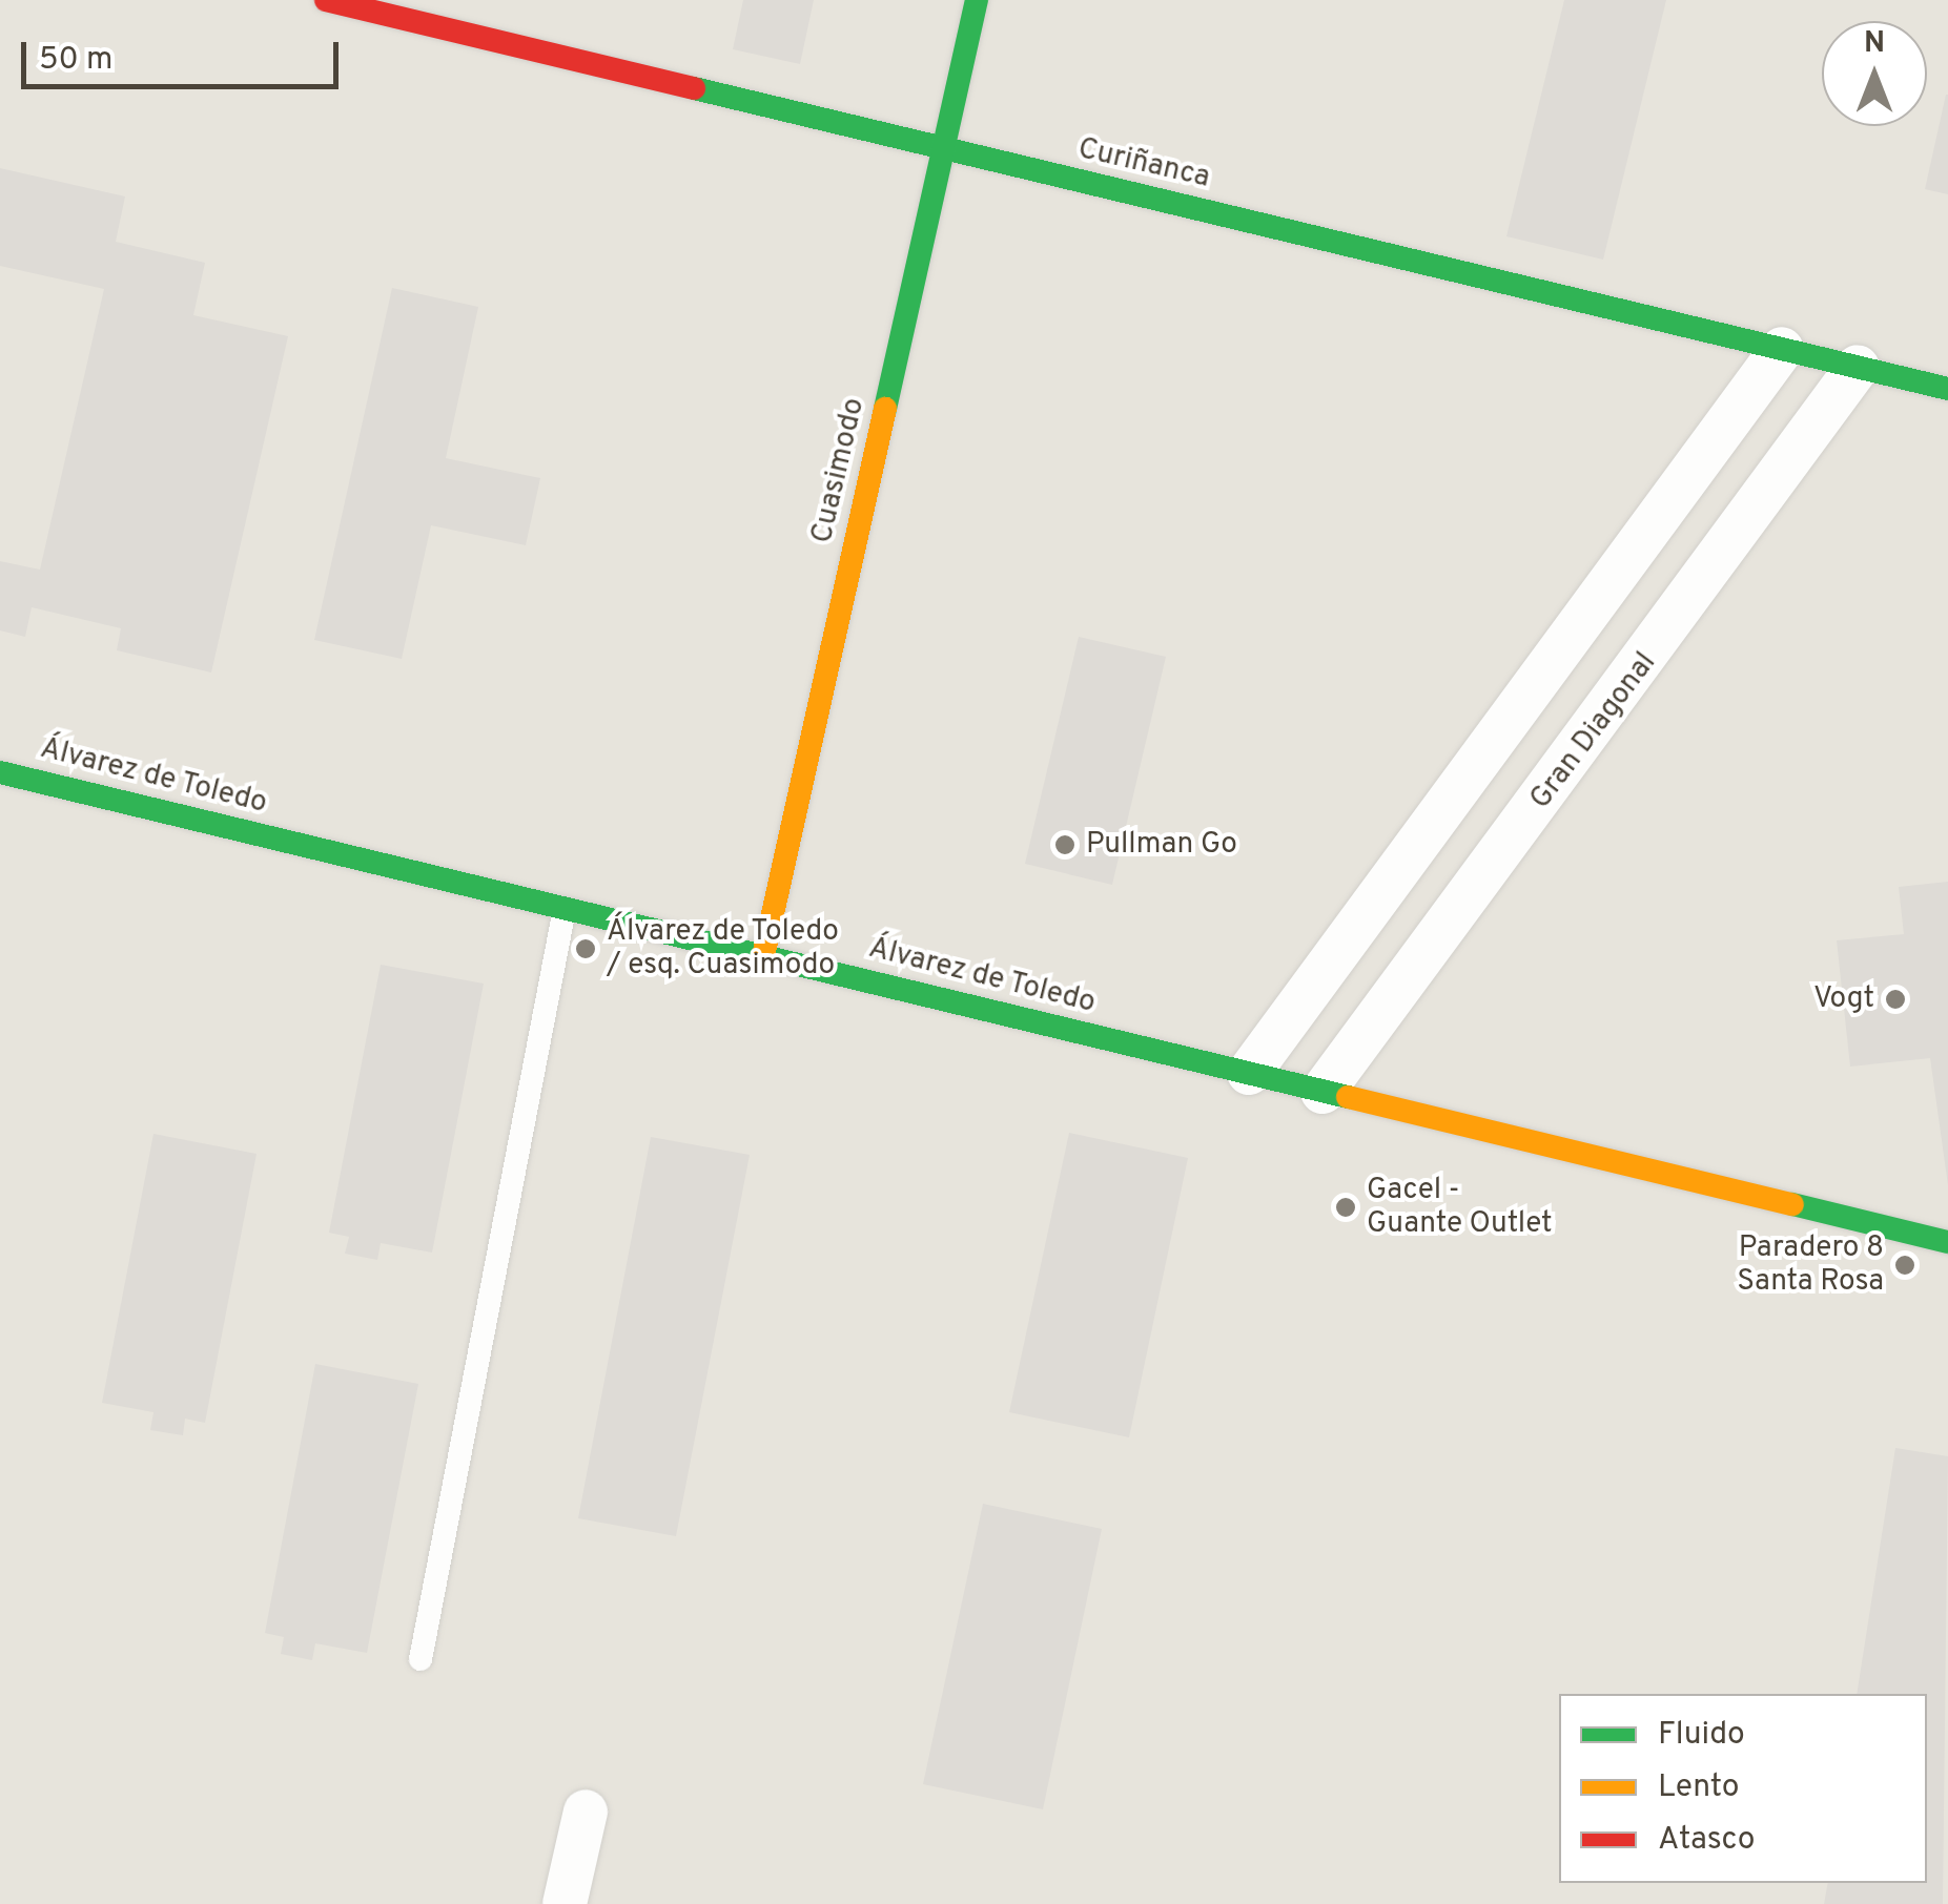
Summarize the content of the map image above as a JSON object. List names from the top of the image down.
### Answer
{
  "streets": {
    "street": [
      "Curiñanca",
      "Cuasimodo",
      "Gran Diagonal",
      "Álvarez de Toledo"
    ]
  },
  "crossings": [
    ["Curiñanca", "Cuasimodo"],
    ["Curiñanca", "Gran Diagonal"],
    ["Cuasimodo", "Álvarez de Toledo"],
    ["Gran Diagonal", "Álvarez de Toledo"]
  ],
  "places": [
    "Pullman Go",
    "Álvarez de Toledo / esq. Cuasimodo",
    "Vogt",
    "Gacel - Guante Outlet",
    "Paradero 8 Santa Rosa"
  ],
  "legend": ["Fluido", "Lento", "Atasco"],
  "scale_bar": "50 m",
  "north": "top"
}
